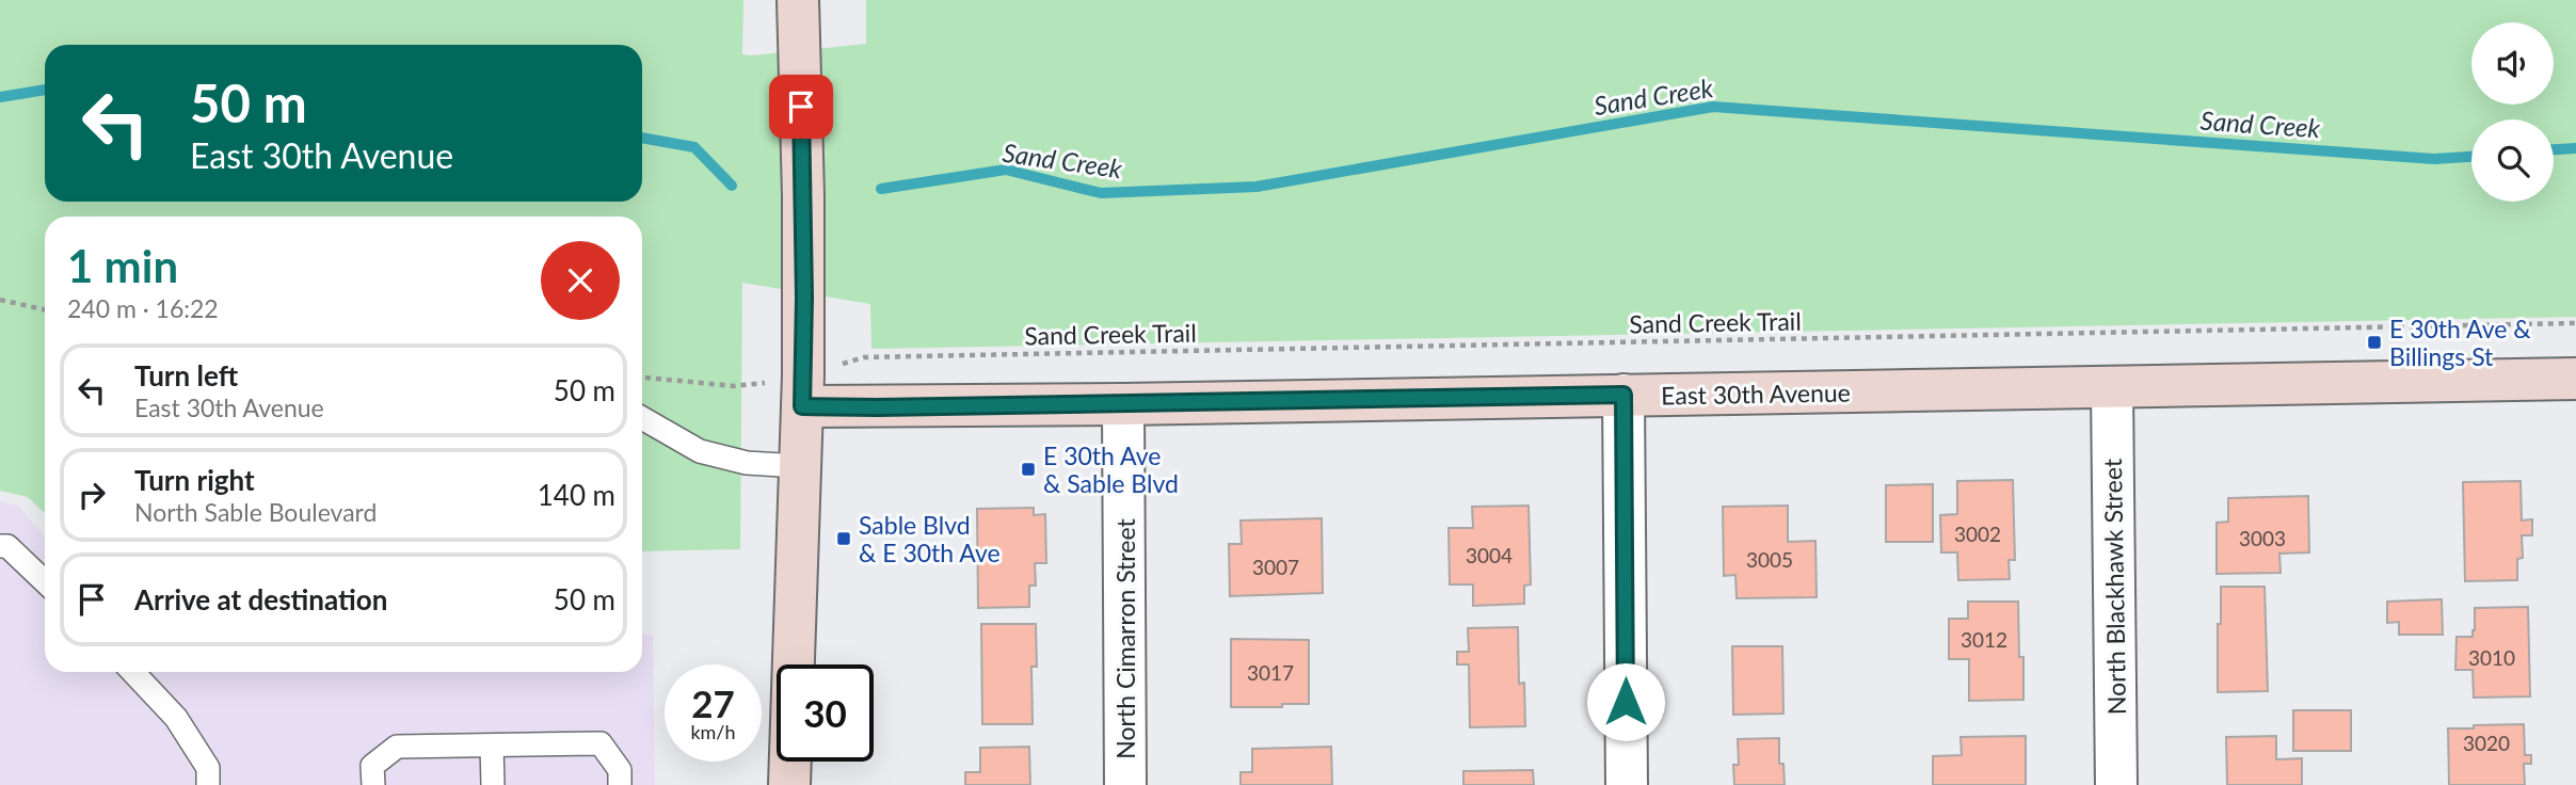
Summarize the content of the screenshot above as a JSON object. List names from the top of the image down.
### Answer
{
  "streets": {
    "street": ["East 30th Avenue", "North Blackhawk Street", "North Cimarron Street"],
    "path": ["Sand Creek Trail"]
  },
  "crossings": [
    ["East 30th Avenue", "North Blackhawk Street"],
    ["East 30th Avenue", "North Cimarron Street"]
  ],
  "water": ["Sand Creek"],
  "places": {
    "transit": ["E 30th Ave & Billings St", "E 30th Ave & Sable Blvd", "Sable Blvd & E 30th Ave"]
  },
  "house_numbers": [
    "3002",
    "3003",
    "3004",
    "3005",
    "3007",
    "3012",
    "3010",
    "3017",
    "3020"
  ],
  "page": {
    "turn": ["50 m", "East 30th Avenue"],
    "heading": ["1 min", "240 m · 16:22"],
    "list": [
      {
        "name": "Turn left",
        "note": "East 30th Avenue",
        "value": "50 m"
      },
      {
        "name": "Turn right",
        "note": "North Sable Boulevard",
        "value": "140 m"
      },
      {
        "name": "Arrive at destination",
        "value": "50 m"
      }
    ],
    "speed": "27 km/h",
    "limit": "30"
  }
}
